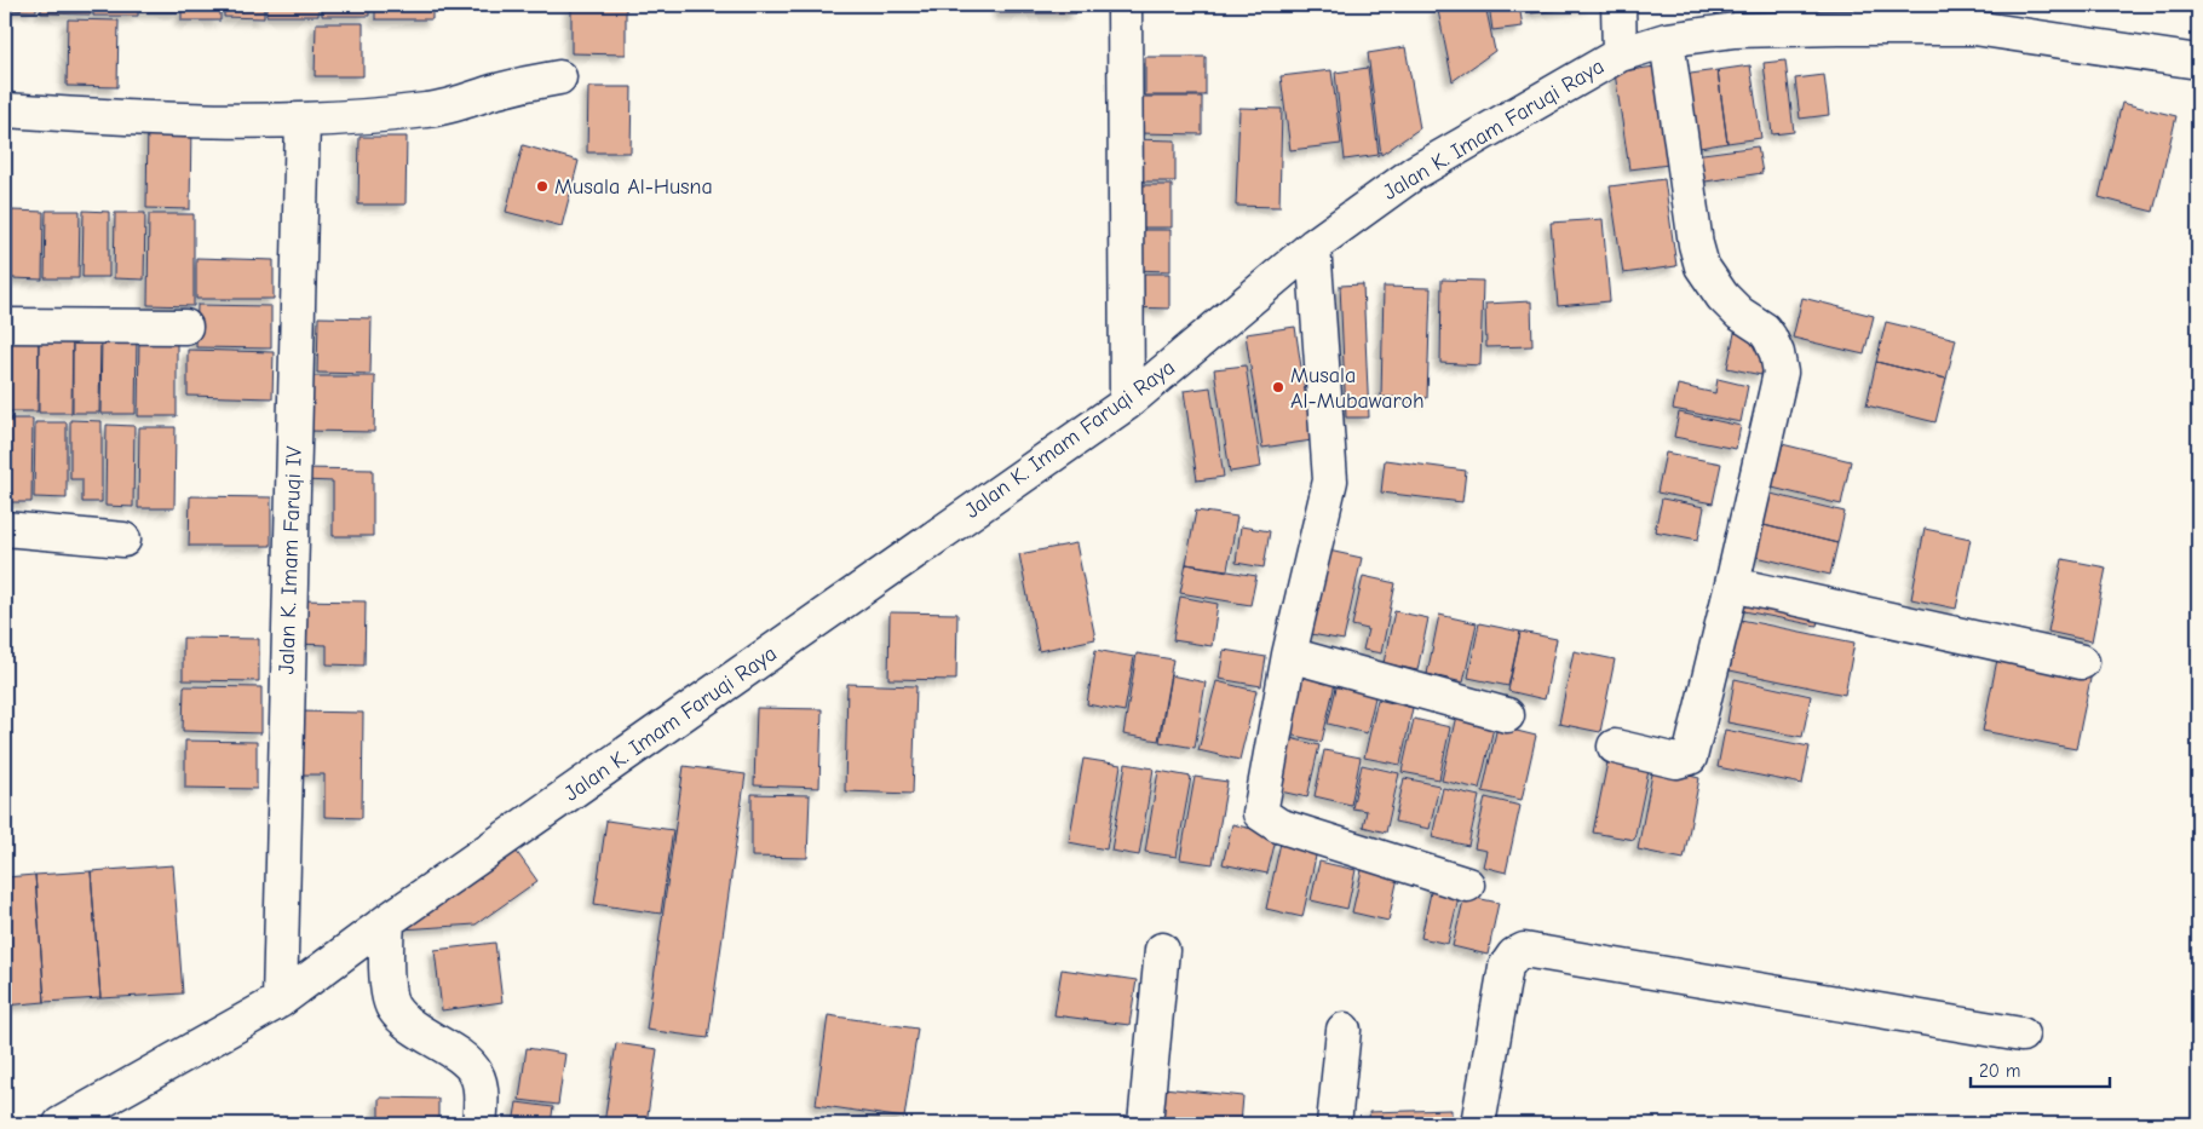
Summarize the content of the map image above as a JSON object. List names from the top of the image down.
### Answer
{
  "streets": {
    "street": ["Jalan K. Imam Faruqi Raya", "Jalan K. Imam Faruqi IV"]
  },
  "crossings": [
    ["Jalan K. Imam Faruqi Raya", "Jalan K. Imam Faruqi IV"]
  ],
  "places": ["Musala Al-Husna", "Musala Al-Mubawaroh"],
  "scale_bar": "20 m"
}
